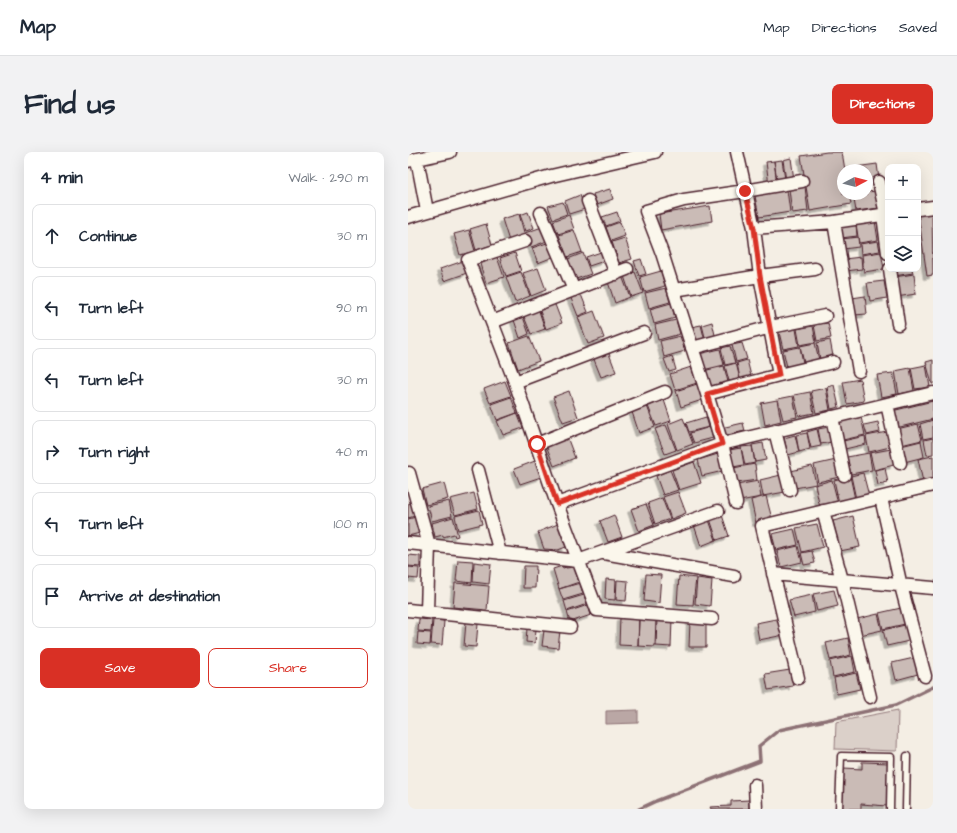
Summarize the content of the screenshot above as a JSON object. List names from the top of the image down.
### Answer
{
  "north": "right",
  "page": {
    "header": "Map",
    "nav": ["Map", "Directions", "Saved"],
    "buttons": [
      "Directions",
      ["Save", "Share"]
    ],
    "title": "Find us",
    "heading": ["4 min", "Walk · 290 m"],
    "map_buttons": ["+", "−"],
    "list": [
      ["Continue", "30 m"],
      ["Turn left", "90 m"],
      ["Turn left", "30 m"],
      ["Turn right", "40 m"],
      ["Turn left", "100 m"],
      "Arrive at destination"
    ]
  }
}
